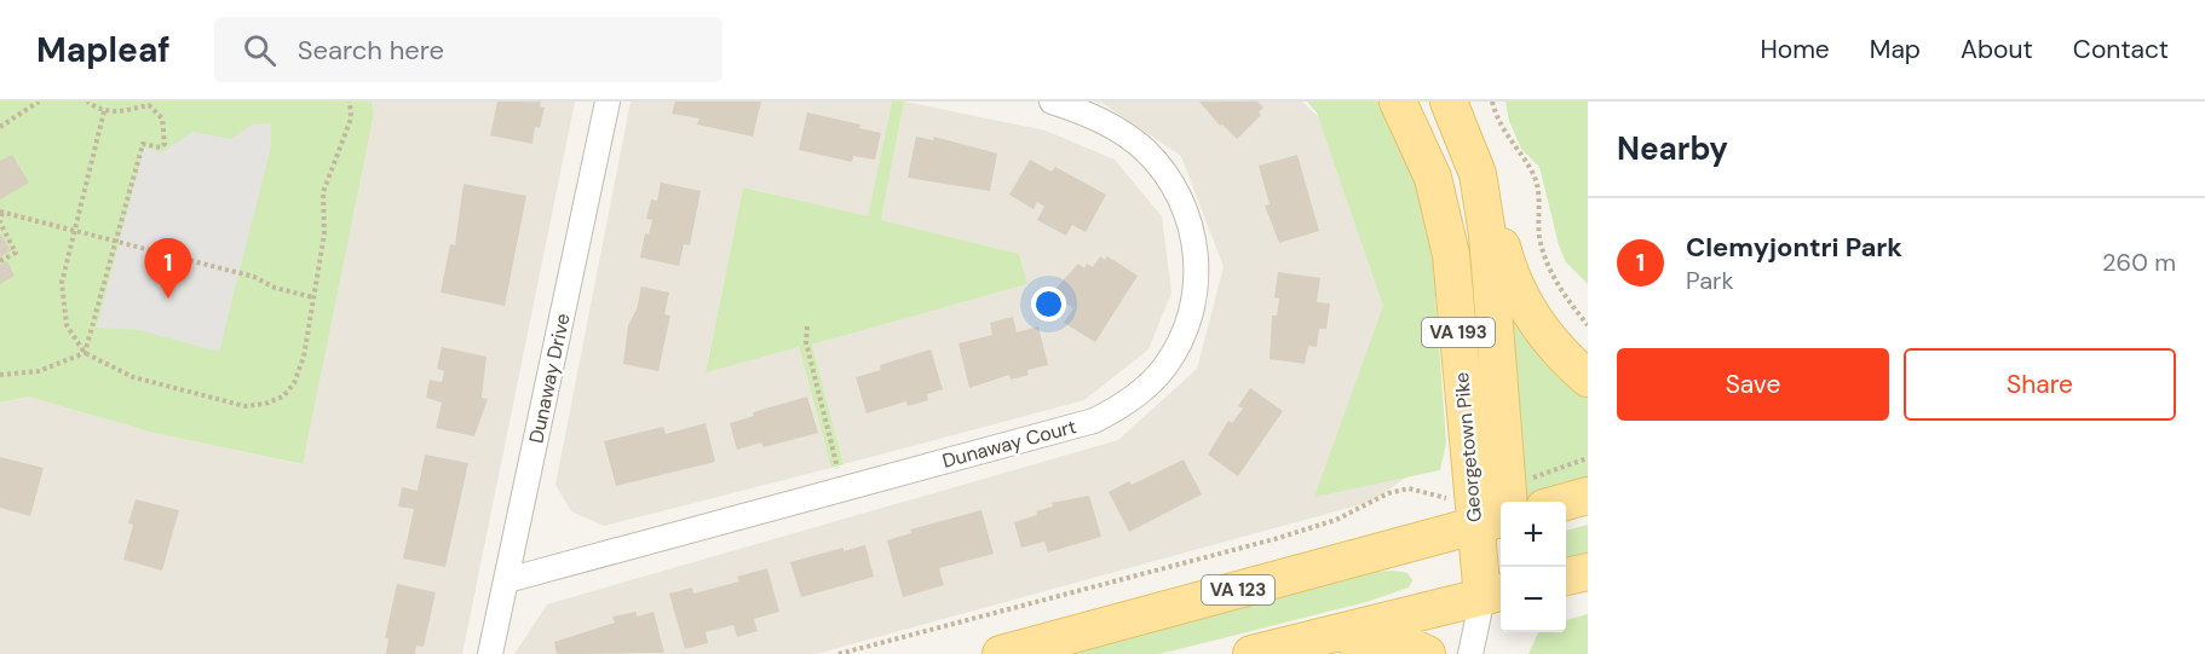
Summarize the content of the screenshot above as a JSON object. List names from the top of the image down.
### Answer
{
  "streets": {
    "main road": ["VA 193", "Georgetown Pike", "VA 123"],
    "street": ["Dunaway Drive", "Dunaway Court"]
  },
  "crossings": [
    ["Dunaway Drive", "Dunaway Court"],
    ["Georgetown Pike", "VA 123"]
  ],
  "page": {
    "header": "Mapleaf",
    "search": "Search here",
    "nav": [
      "Home",
      "Map",
      "About",
      "Contact"
    ],
    "heading": "Nearby",
    "list": [
      {
        "mark": "1",
        "name": "Clemyjontri Park",
        "note": "Park",
        "value": "260 m"
      }
    ],
    "pins": "1",
    "buttons": ["Save", "Share"],
    "map_buttons": ["+", "−"]
  }
}
